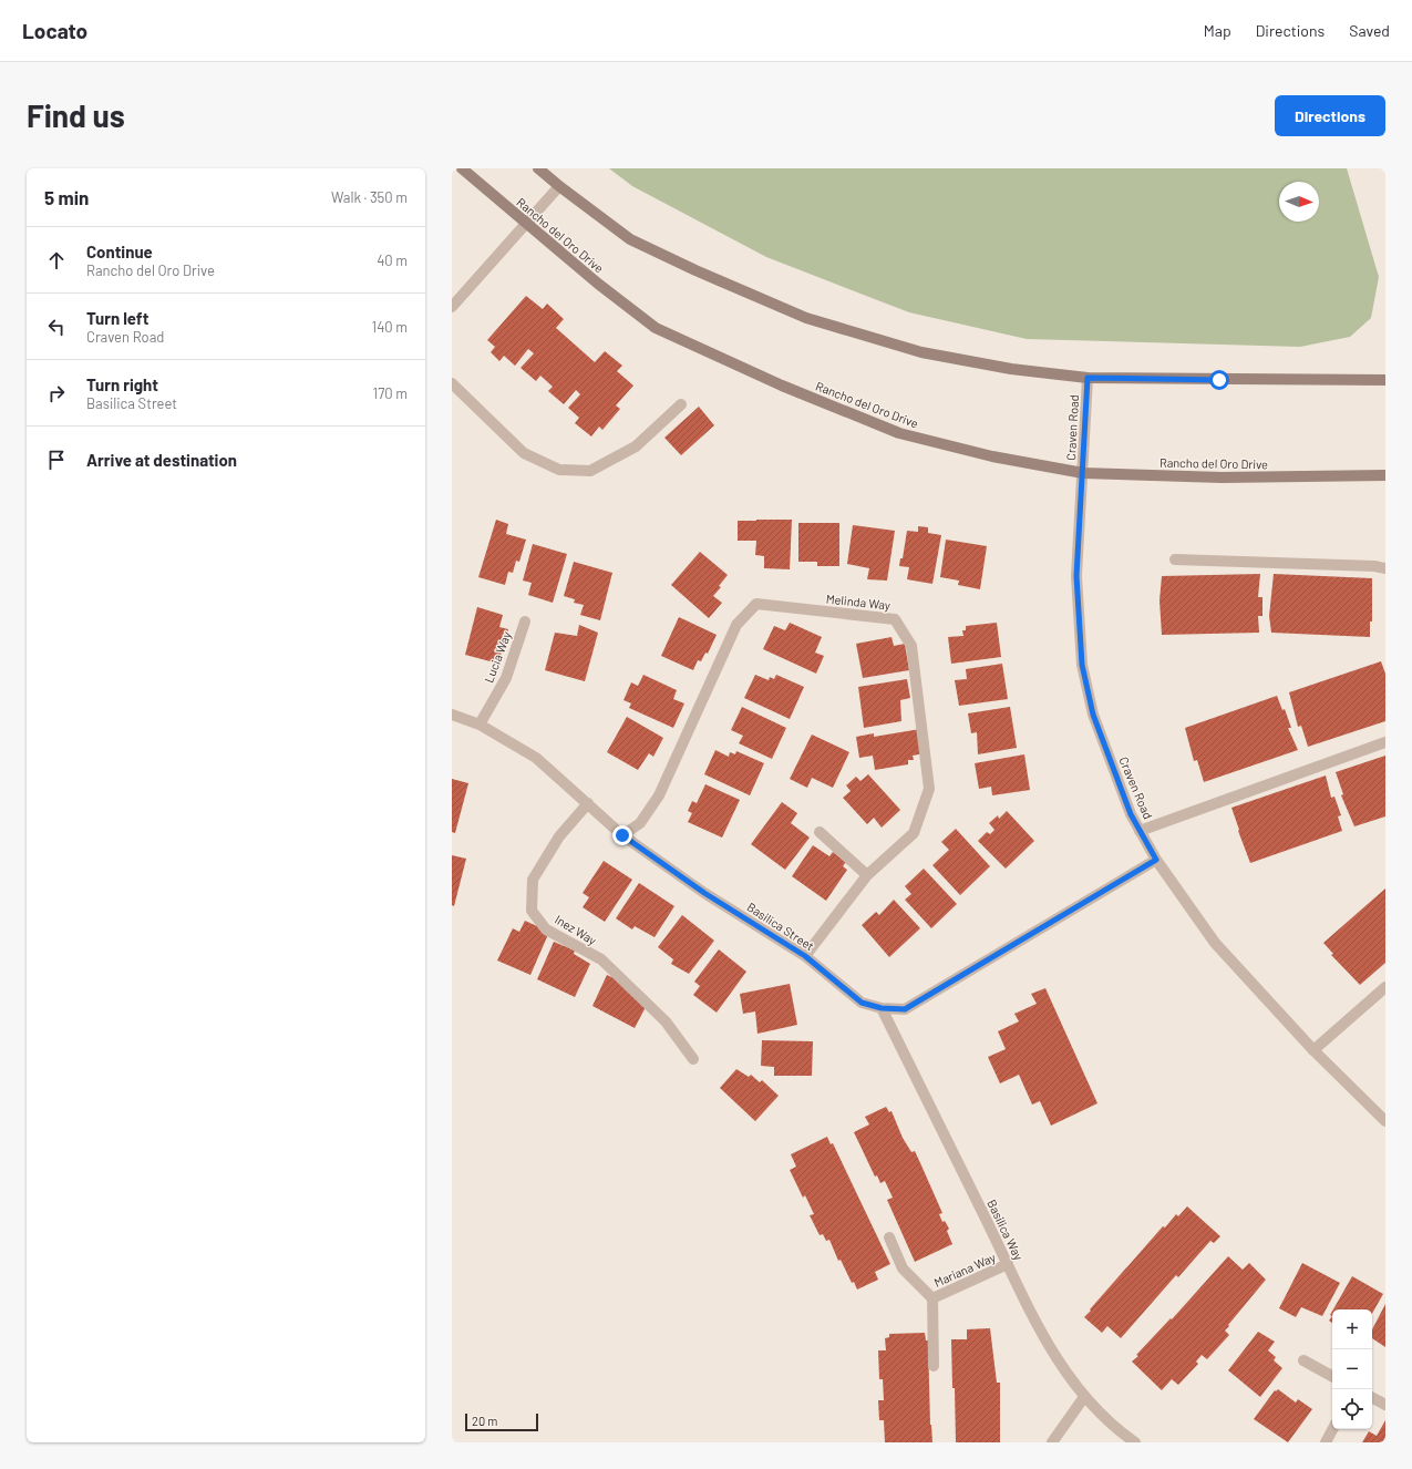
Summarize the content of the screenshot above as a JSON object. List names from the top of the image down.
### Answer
{
  "streets": {
    "main road": ["Rancho del Oro Drive"],
    "street": [
      "Craven Road",
      "Melinda Way",
      "Lucia Way",
      "Basilica Street",
      "Inez Way",
      "Basilica Way",
      "Mariana Way"
    ]
  },
  "crossings": [
    ["Rancho del Oro Drive", "Craven Road"],
    ["Craven Road", "Basilica Street"],
    ["Melinda Way", "Basilica Street"],
    ["Lucia Way", "Basilica Street"],
    ["Basilica Street", "Inez Way"],
    ["Basilica Street", "Basilica Way"],
    ["Basilica Way", "Mariana Way"]
  ],
  "scale_bar": "20 m",
  "north": "right",
  "page": {
    "header": "Locato",
    "nav": ["Map", "Directions", "Saved"],
    "buttons": "Directions",
    "title": "Find us",
    "heading": ["5 min", "Walk · 350 m"],
    "list": [
      ["Continue", "Rancho del Oro Drive", "40 m"],
      ["Turn left", "Craven Road", "140 m"],
      ["Turn right", "Basilica Street", "170 m"],
      "Arrive at destination"
    ],
    "map_buttons": ["+", "−"],
    "scale": "20 m"
  }
}
